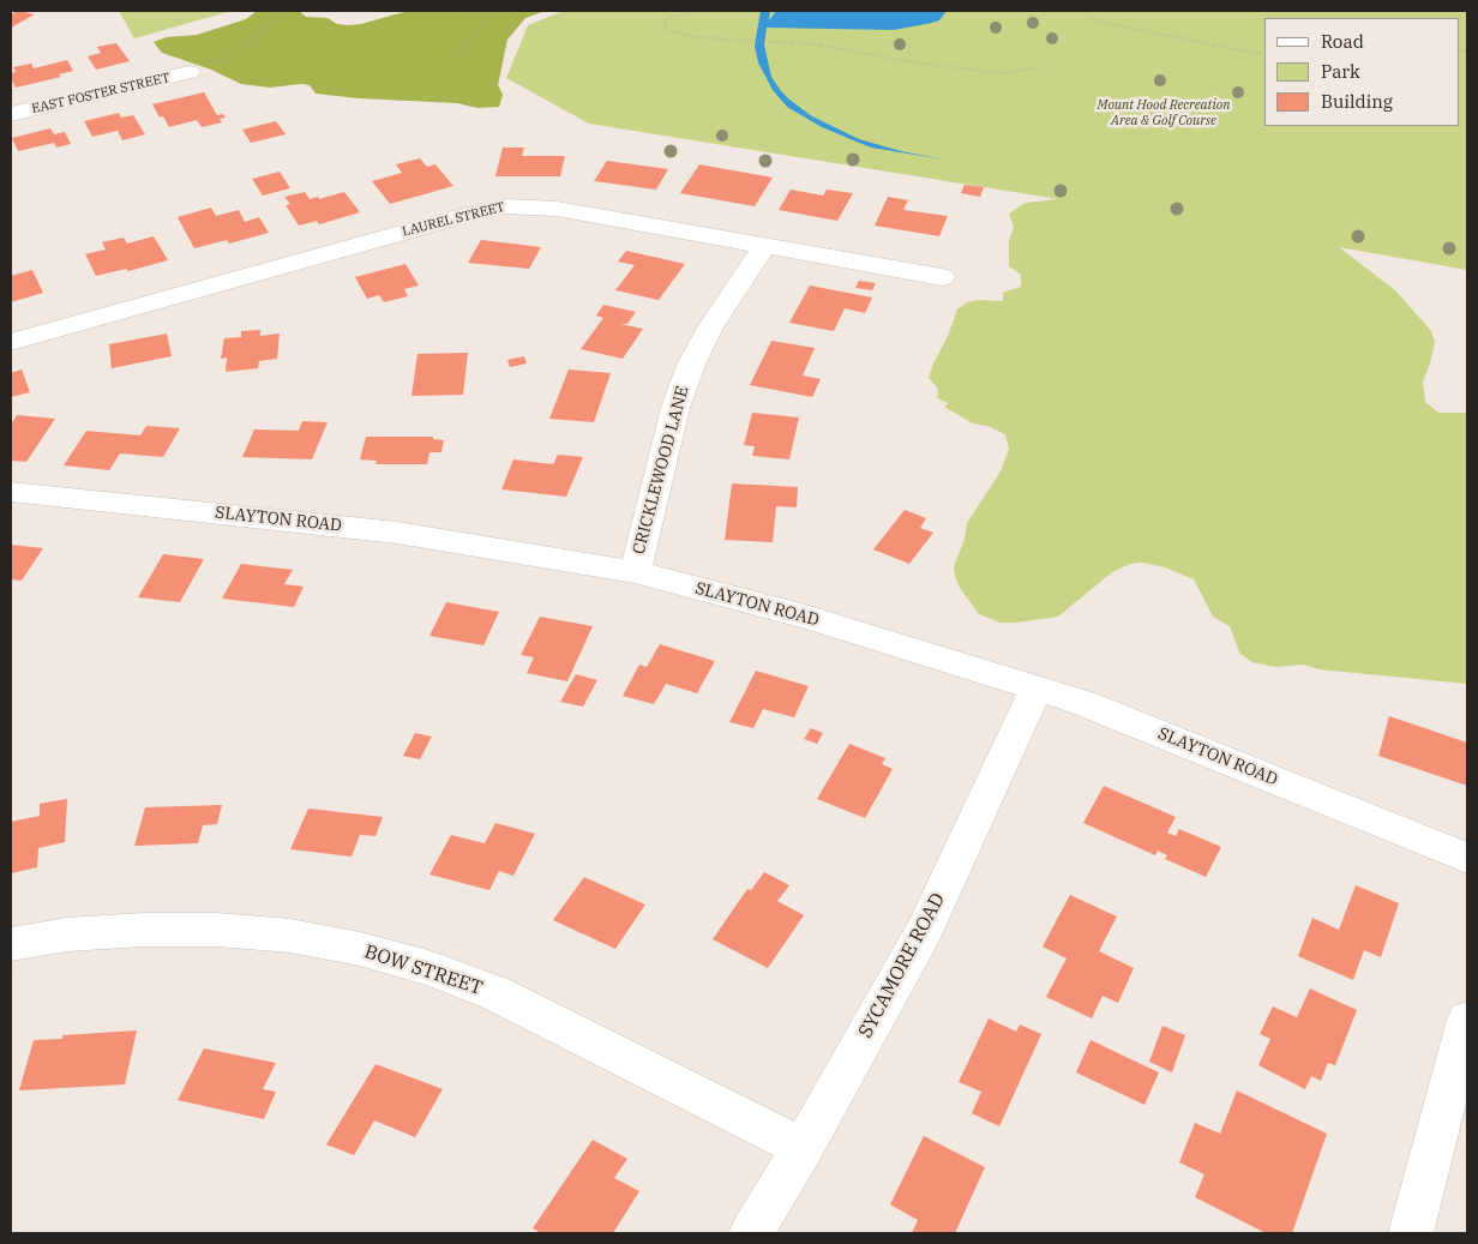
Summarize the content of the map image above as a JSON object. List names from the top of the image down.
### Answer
{
  "streets": {
    "street": [
      "EAST FOSTER STREET",
      "LAUREL STREET",
      "CRICKLEWOOD LANE",
      "SLAYTON ROAD",
      "SYCAMORE ROAD",
      "BOW STREET"
    ]
  },
  "crossings": [
    ["LAUREL STREET", "CRICKLEWOOD LANE"],
    ["CRICKLEWOOD LANE", "SLAYTON ROAD"],
    ["SLAYTON ROAD", "SYCAMORE ROAD"],
    ["SYCAMORE ROAD", "BOW STREET"]
  ],
  "parks": ["Mount Hood Recreation Area & Golf Course"],
  "legend": ["Road", "Park", "Building"]
}
